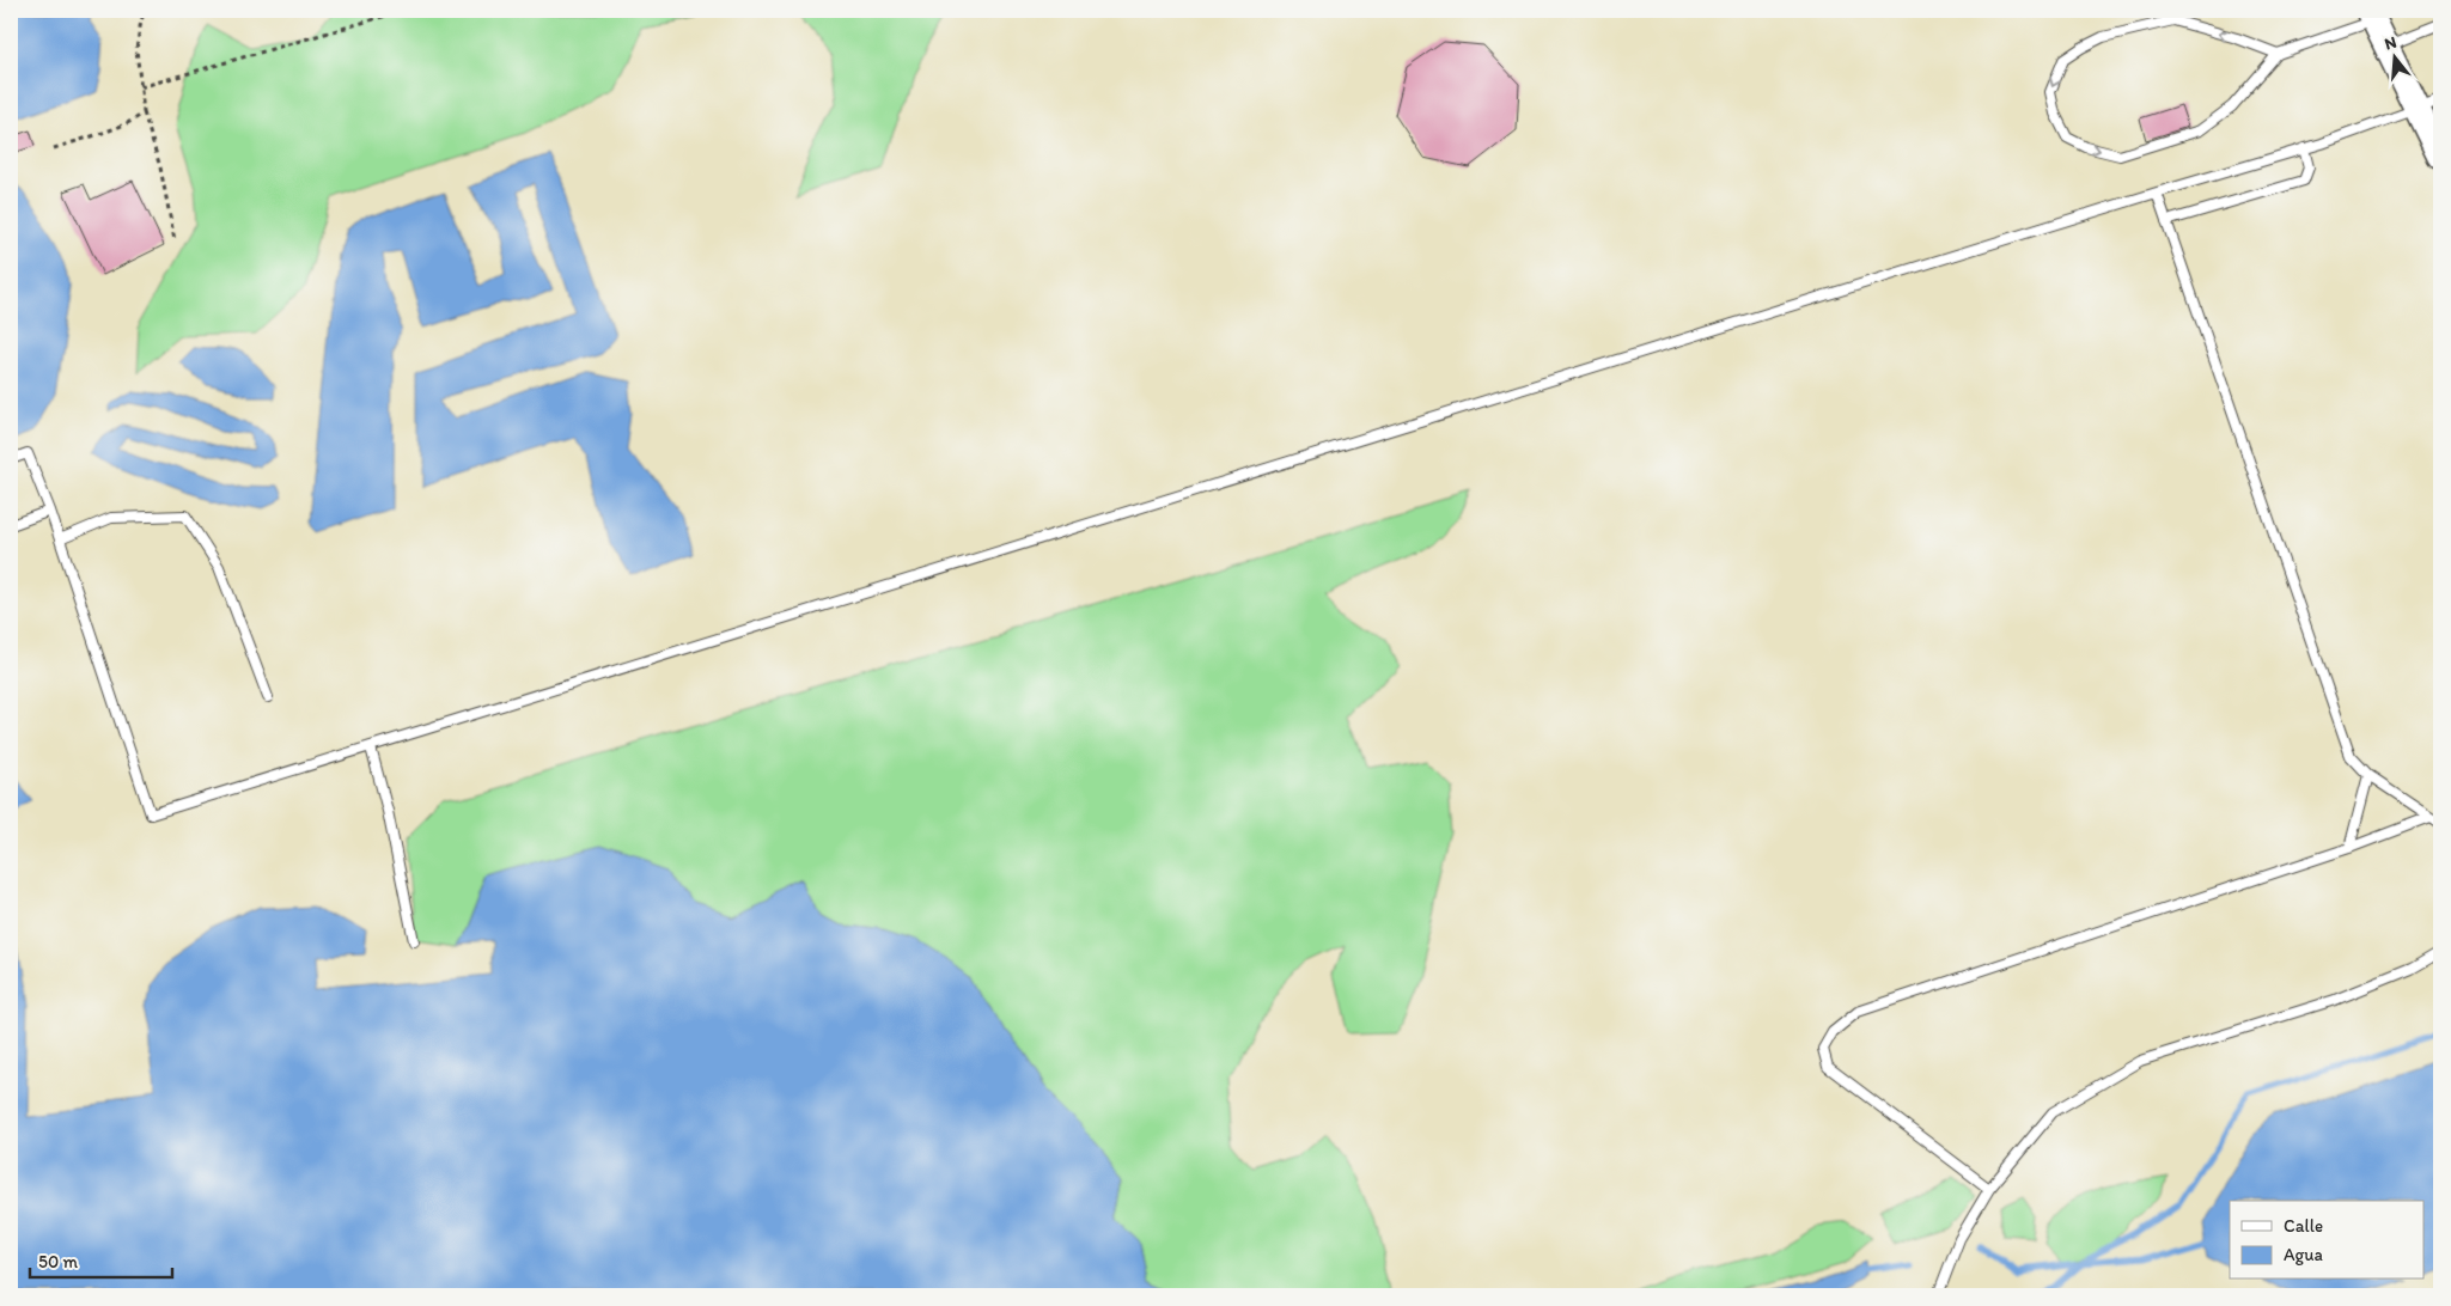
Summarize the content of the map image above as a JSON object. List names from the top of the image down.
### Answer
{
  "legend": ["Calle", "Agua"],
  "scale_bar": "50 m",
  "north": "top"
}
